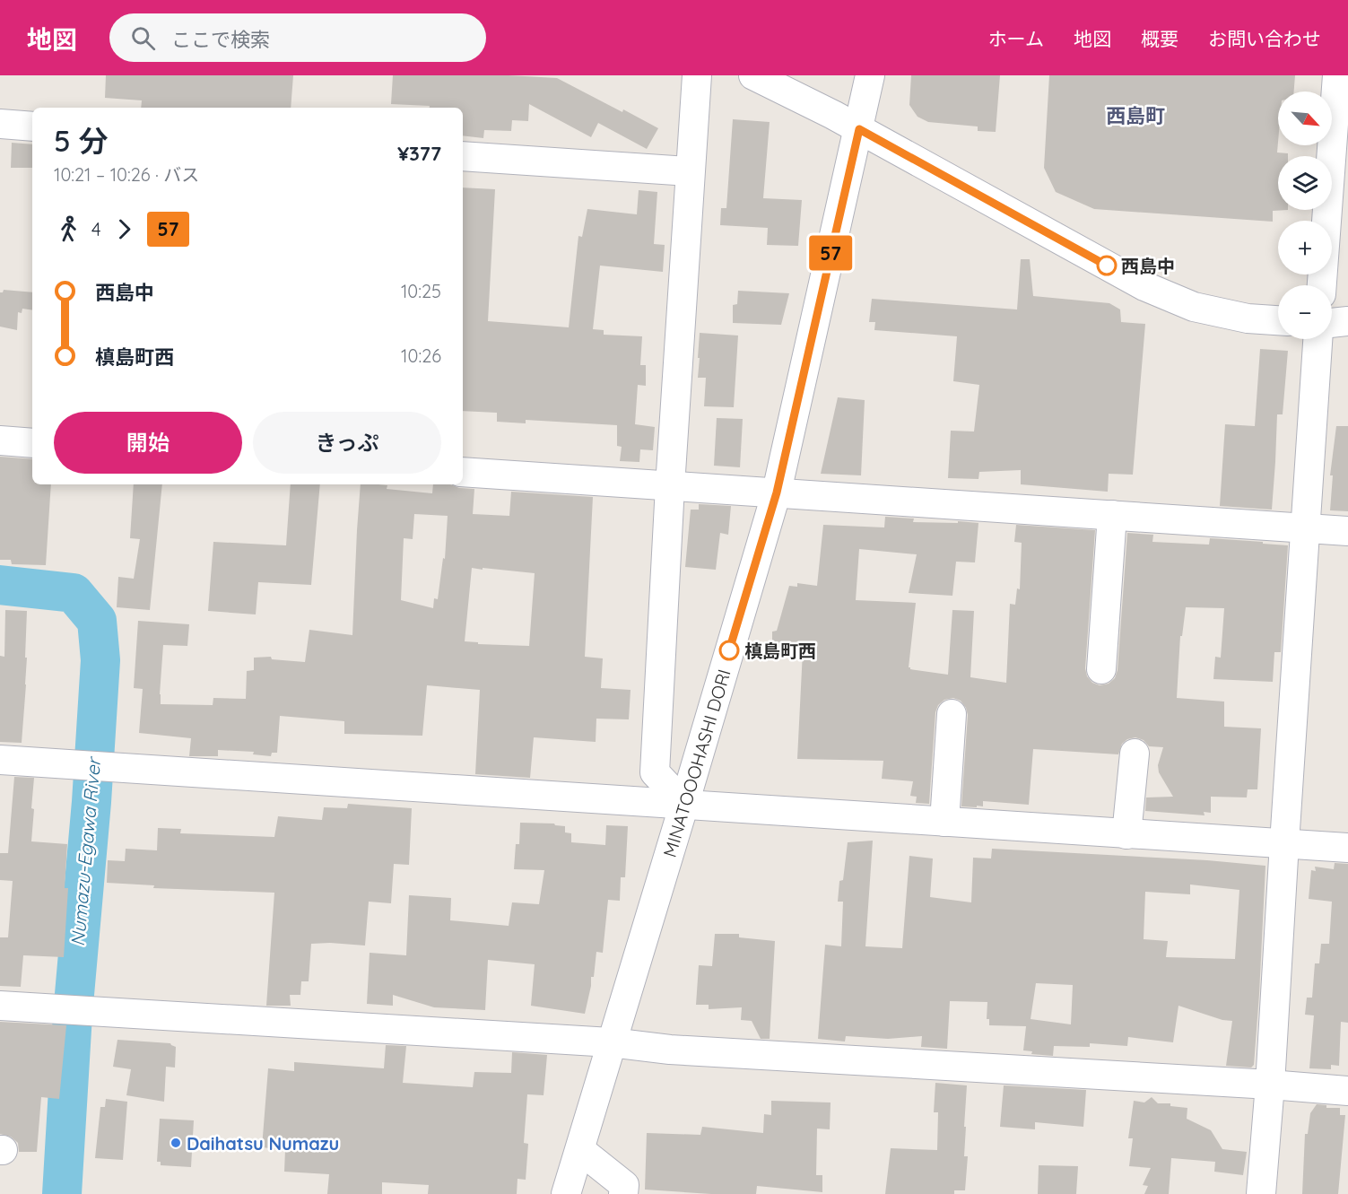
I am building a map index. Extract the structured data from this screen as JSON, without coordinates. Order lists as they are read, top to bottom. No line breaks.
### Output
{"streets":{"street":["MINATOOOHASHI DORI"]},"districts":["西島町"],"water":["Numazu-Egawa River"],"places":["西島中","槙島町西","Daihatsu Numazu"],"lines":["bus line 57"],"north":"bottom right","page":{"header":"地図","search":"ここで検索","nav":["ホーム","地図","概要","お問い合わせ"],"on_map":"57","map_buttons":["+","−"],"heading":["5 分","10:21 – 10:26 · バス","¥377"],"legs":["4","57"],"list":[{"name":"西島中","value":"10:25"},{"name":"槙島町西","value":"10:26"}],"buttons":["開始","きっぷ"]}}
